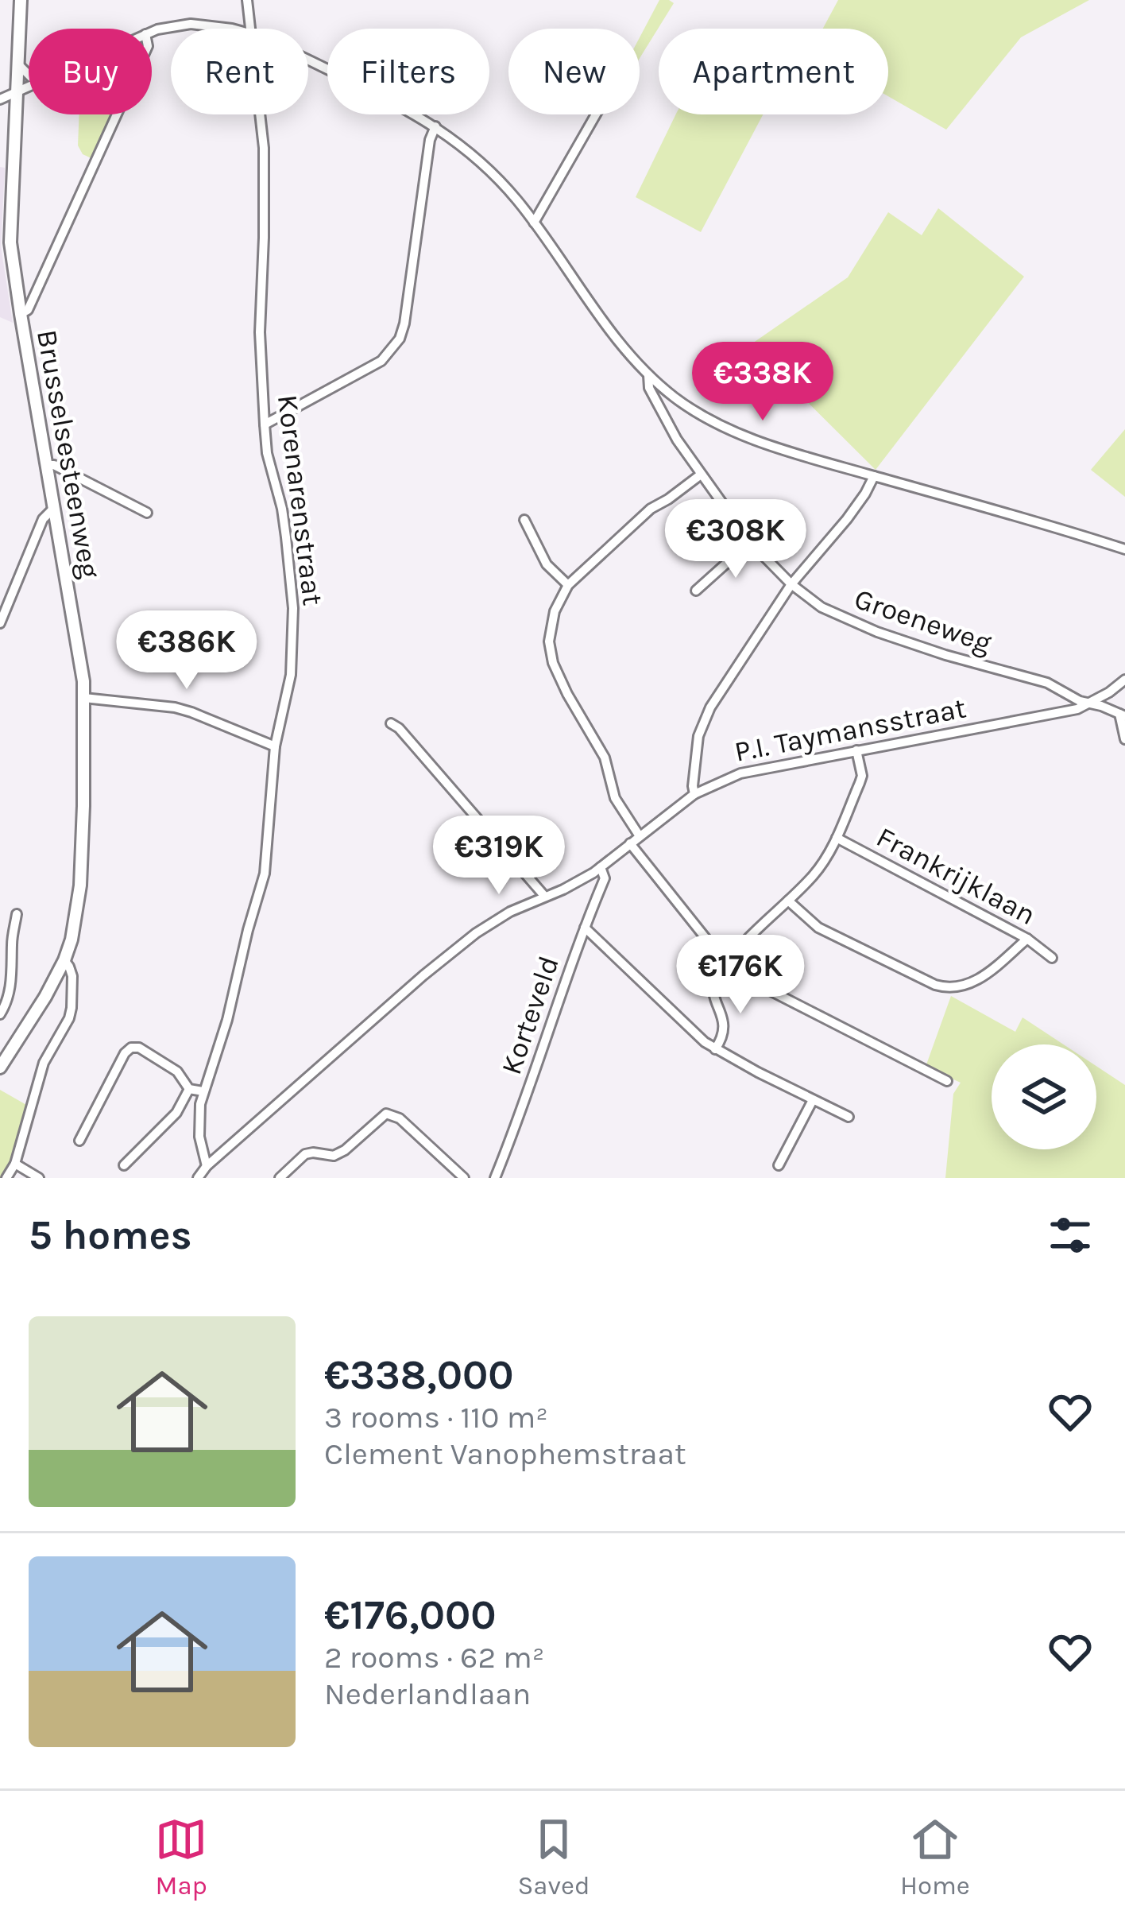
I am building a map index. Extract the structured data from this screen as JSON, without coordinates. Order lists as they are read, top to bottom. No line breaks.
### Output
{"streets":{"main road":["Brusselsesteenweg"],"street":["Korenarenstraat","Groeneweg","P.I. Taymansstraat","Frankrijklaan","Korteveld"]},"crossings":[["Korenarenstraat","P.I. Taymansstraat"],["Groeneweg","P.I. Taymansstraat"],["P.I. Taymansstraat","Korteveld"]],"page":{"chip":["Buy","Rent","Filters","New","Apartment"],"price":["€338K","€308K","€386K","€319K","€176K"],"heading":"5 homes","list":[{"name":"€338,000","note":"3 rooms · 110 m² · Clement Vanophemstraat"},{"name":"€176,000","note":"2 rooms · 62 m² · Nederlandlaan"}],"tabs":["Map","Saved","Home"]}}
